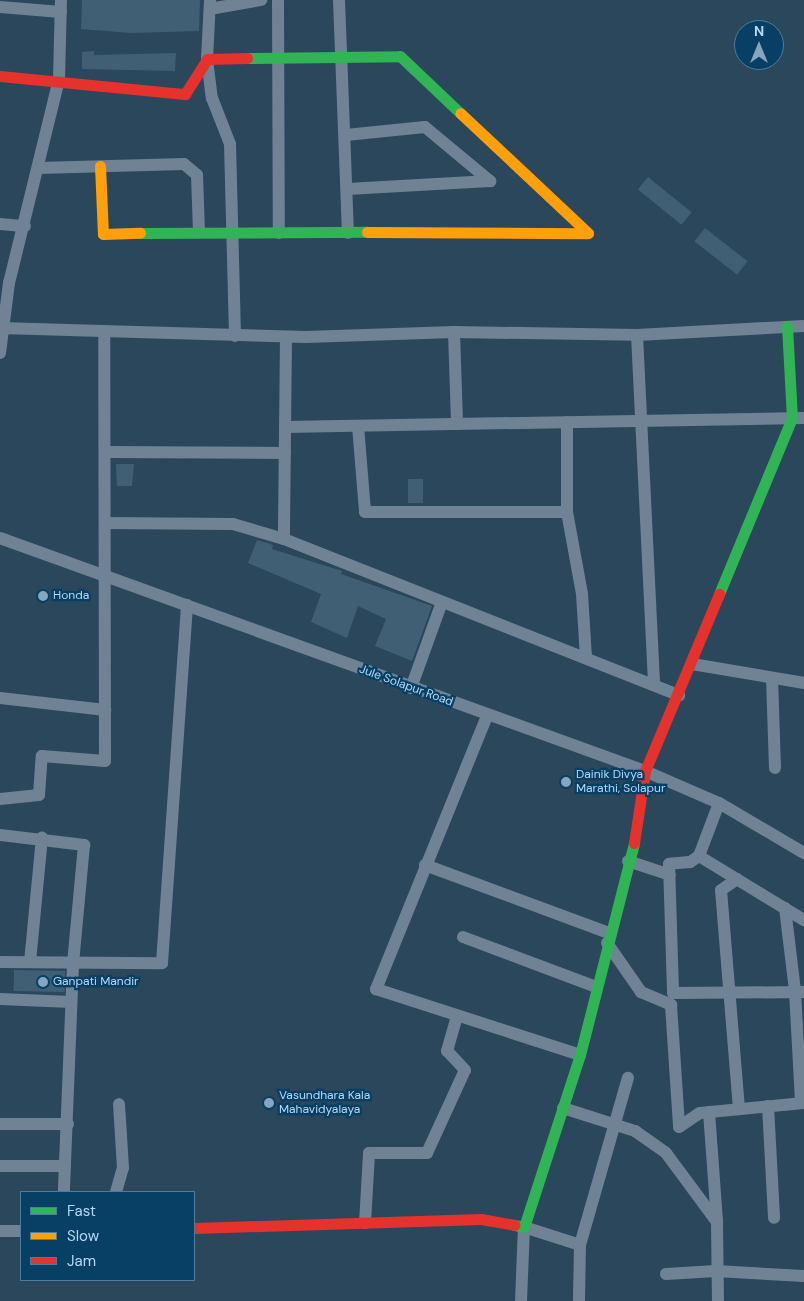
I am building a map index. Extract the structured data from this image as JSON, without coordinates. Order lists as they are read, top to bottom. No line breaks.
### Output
{"streets":{"street":["Jule Solapur Road"]},"places":["Honda","Dainik Divya Marathi, Solapur","Ganpati Mandir","Vasundhara Kala Mahavidyalaya"],"legend":["Fast","Slow","Jam"],"north":"top"}
